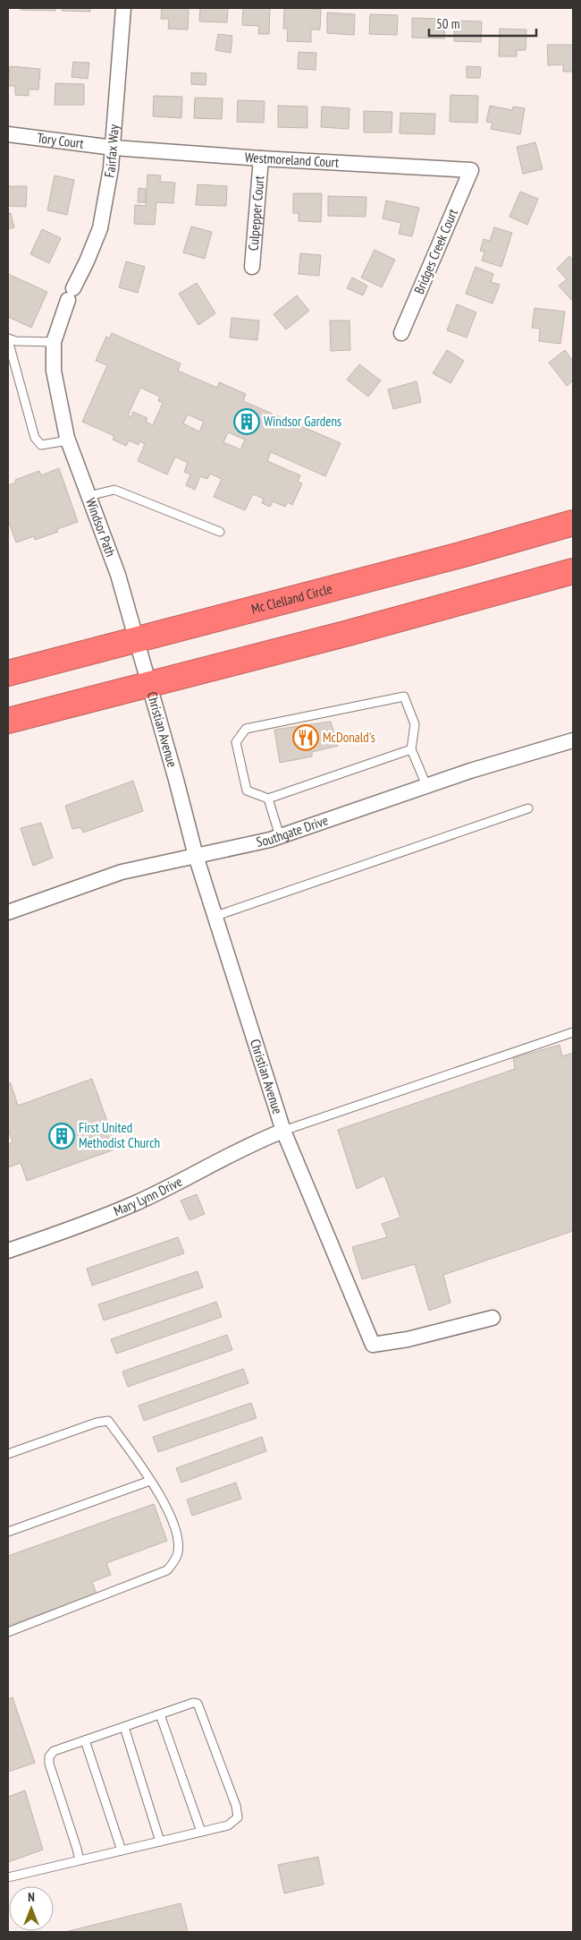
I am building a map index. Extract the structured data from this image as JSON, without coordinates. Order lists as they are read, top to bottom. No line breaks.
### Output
{"streets":{"highway":["Mc Clelland Circle"],"street":["Tory Court","Fairfax Way","Westmoreland Court","Culpepper Court","Bridges Creek Court","Windsor Path","Christian Avenue","Southgate Drive","Mary Lynn Drive"]},"crossings":[["Tory Court","Fairfax Way"],["Tory Court","Westmoreland Court"],["Fairfax Way","Westmoreland Court"],["Fairfax Way","Windsor Path"],["Westmoreland Court","Culpepper Court"],["Westmoreland Court","Bridges Creek Court"],["Windsor Path","Mc Clelland Circle"],["Windsor Path","Christian Avenue"],["Christian Avenue","Southgate Drive"],["Christian Avenue","Mary Lynn Drive"]],"places":{"building":["Windsor Gardens","First United Methodist Church"],"restaurant":["McDonald's"]},"scale_bar":"50 m","north":"top"}
